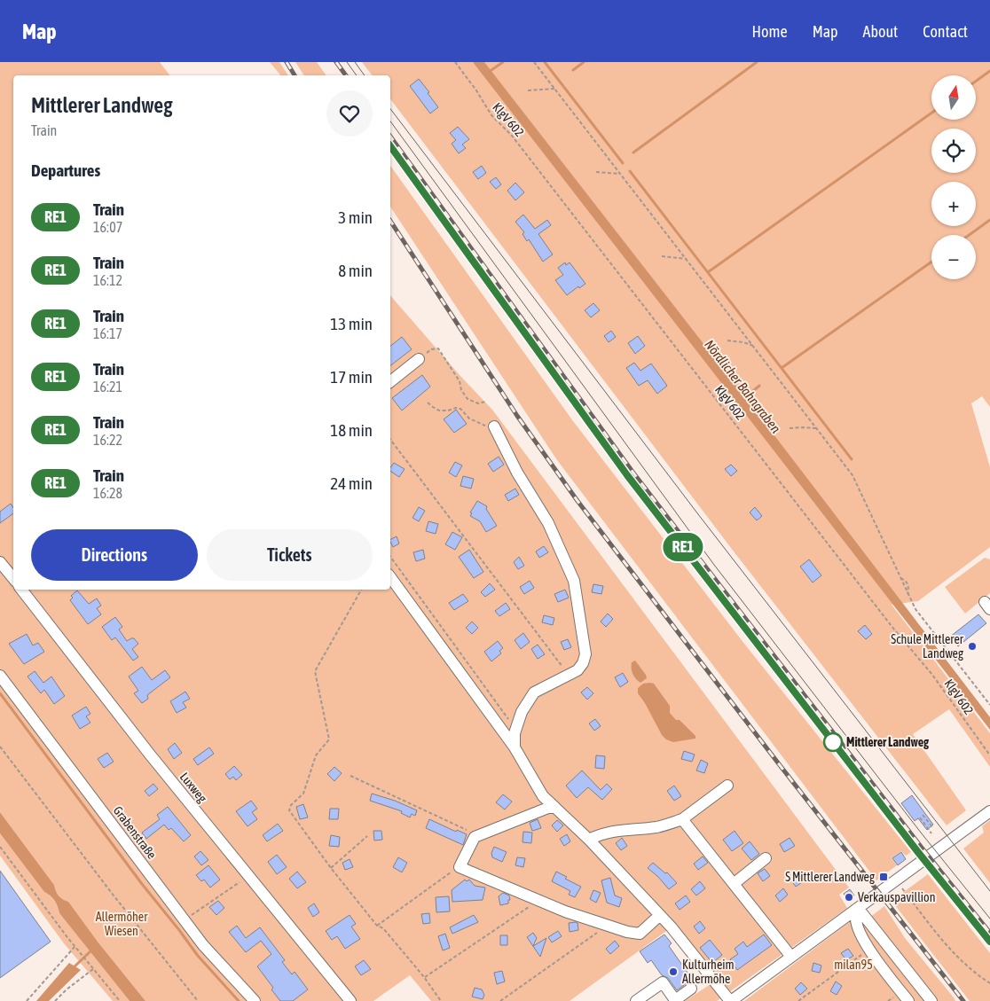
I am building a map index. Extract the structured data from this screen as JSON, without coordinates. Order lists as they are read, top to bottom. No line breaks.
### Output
{"streets":{"street":["Luxweg","Grabenstraße"],"path":["KlgV 602"]},"water":["Nördlicher Bahngraben"],"parks":["Allermöher Wiesen","milan95"],"places":{"other":["Schule Mittlerer Landweg","Mittlerer Landweg","Verkauspavillion","Kulturheim Allermöhe"],"transit":["S Mittlerer Landweg"]},"north":"top","page":{"header":"Map","nav":["Home","Map","About","Contact"],"on_map":"RE1","map_buttons":["+","−"],"heading":[["Mittlerer Landweg","Train"],"Departures"],"list":[{"mark":"RE1","name":"Train","note":"16:07","value":"3 min"},{"mark":"RE1","name":"Train","note":"16:12","value":"8 min"},{"mark":"RE1","name":"Train","note":"16:17","value":"13 min"},{"mark":"RE1","name":"Train","note":"16:21","value":"17 min"},{"mark":"RE1","name":"Train","note":"16:22","value":"18 min"},{"mark":"RE1","name":"Train","note":"16:28","value":"24 min"}],"buttons":["Directions","Tickets"]}}
